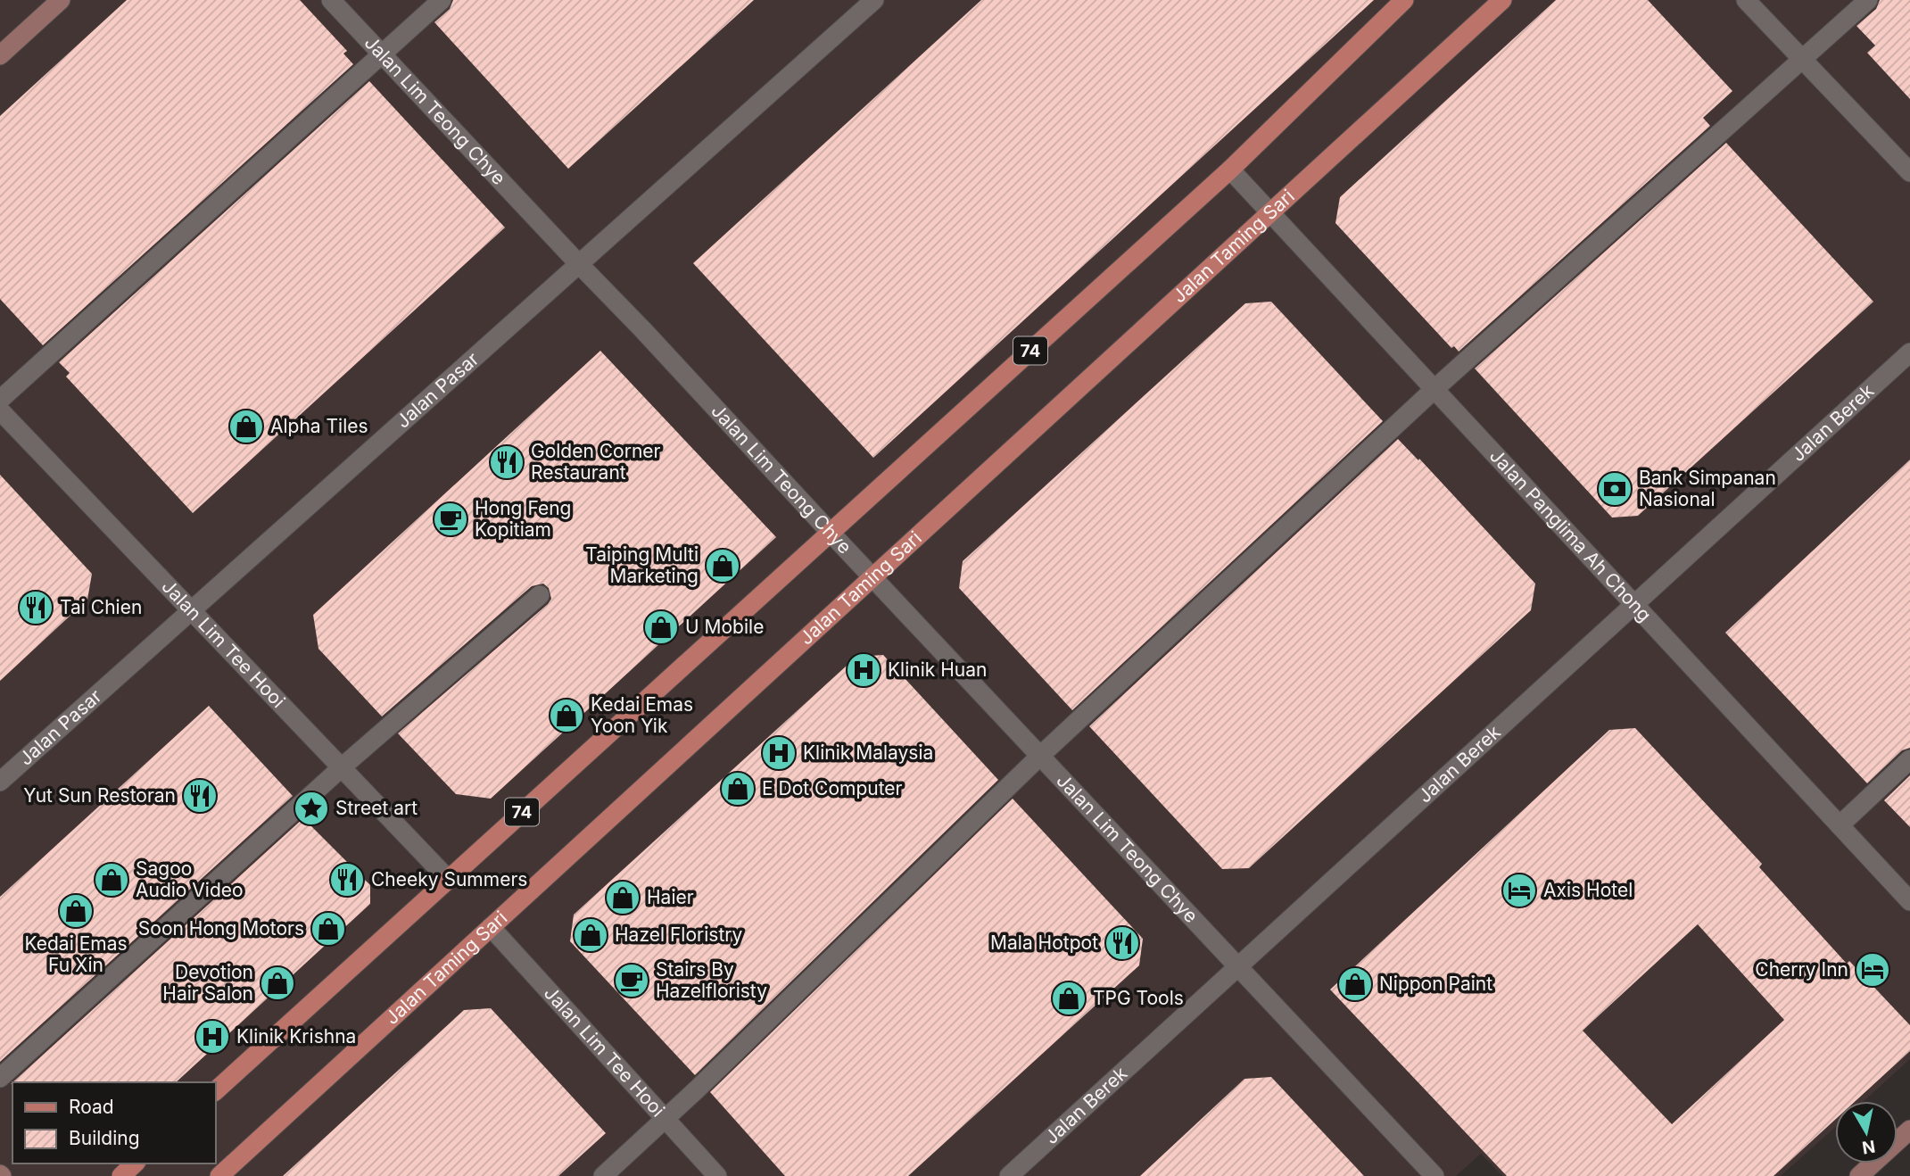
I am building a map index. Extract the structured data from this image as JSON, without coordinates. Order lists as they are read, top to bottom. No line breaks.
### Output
{"streets":{"main road":["Jalan Taming Sari","74"],"street":["Jalan Lim Teong Chye","Jalan Pasar","Jalan Berek","Jalan Panglima Ah Chong","Jalan Lim Tee Hooi"]},"crossings":[["Jalan Lim Teong Chye","Jalan Taming Sari"],["Jalan Lim Teong Chye","74"],["Jalan Lim Teong Chye","Jalan Pasar"],["Jalan Lim Teong Chye","Jalan Berek"],["Jalan Taming Sari","Jalan Panglima Ah Chong"],["Jalan Taming Sari","Jalan Lim Tee Hooi"],["74","Jalan Panglima Ah Chong"],["74","Jalan Lim Tee Hooi"],["Jalan Pasar","Jalan Lim Tee Hooi"],["Jalan Berek","Jalan Panglima Ah Chong"]],"places":{"shop":["Alpha Tiles","Taiping Multi Marketing","U Mobile","Kedai Emas Yoon Yik","E Dot Computer","Sagoo Audio Video","Haier","Kedai Emas Fu Xin","Soon Hong Motors","Hazel Floristry","Devotion Hair Salon","Nippon Paint","TPG Tools"],"restaurant":["Golden Corner Restaurant","Tai Chien","Yut Sun Restoran","Cheeky Summers","Mala Hotpot"],"bank":["Bank Simpanan Nasional"],"cafe":["Hong Feng Kopitiam","Stairs By Hazelfloristy"],"hospital":["Klinik Huan","Klinik Malaysia","Klinik Krishna"],"place":["Street art"],"hotel":["Axis Hotel","Cherry Inn"]},"legend":["Road","Building"],"north":"bottom"}
